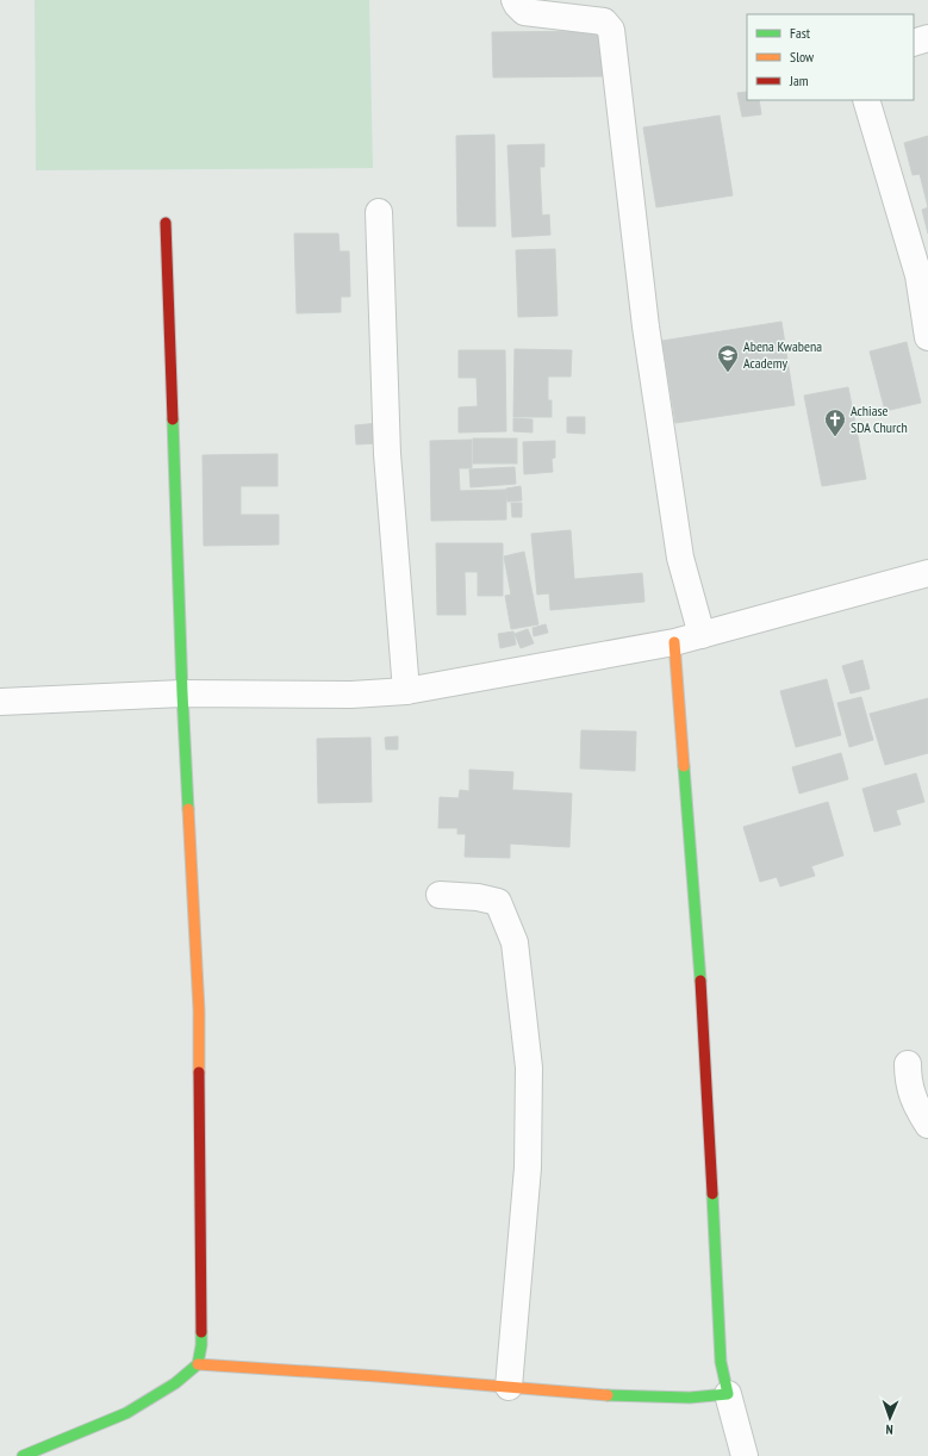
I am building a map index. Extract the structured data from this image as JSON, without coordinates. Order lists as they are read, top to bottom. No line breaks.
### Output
{"places":{"school or university":["Abena Kwabena Academy"],"church":["Achiase SDA Church"]},"legend":["Fast","Slow","Jam"],"north":"bottom"}
